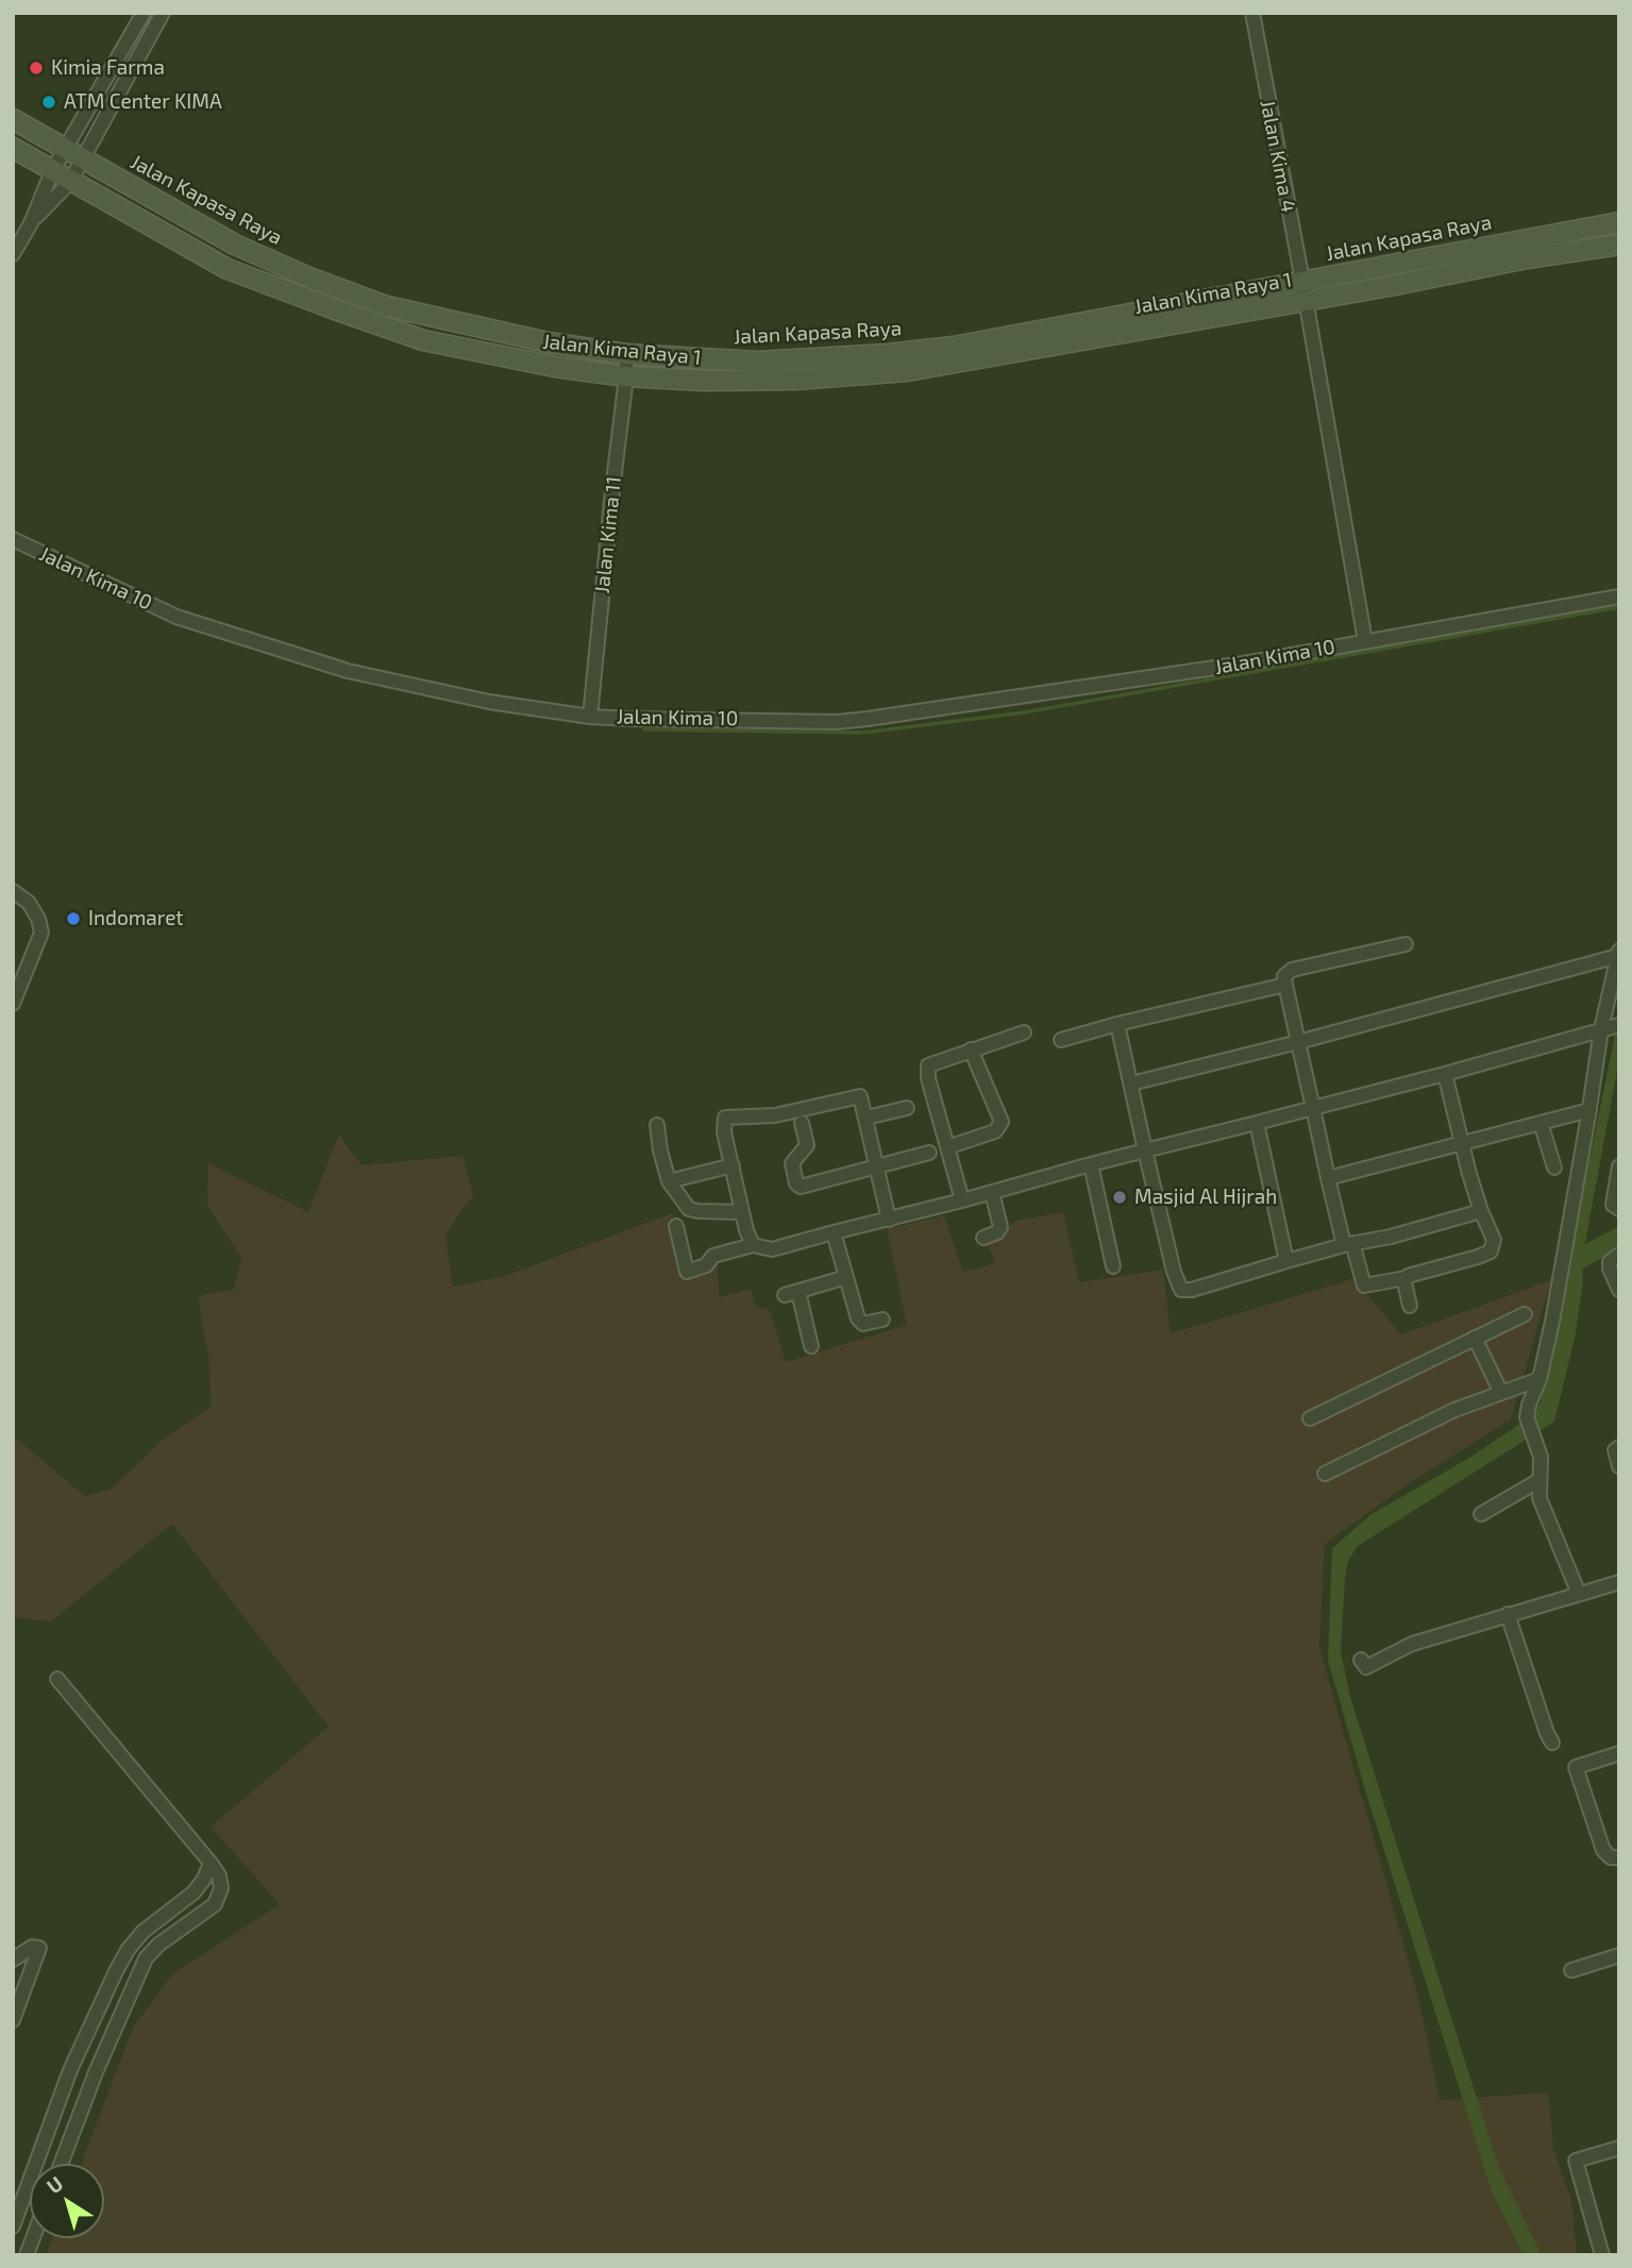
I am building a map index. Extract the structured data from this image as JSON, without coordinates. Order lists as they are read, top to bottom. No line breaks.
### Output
{"streets":{"main road":["Jalan Kapasa Raya","Jalan Kima Raya 1"],"street":["Jalan Kima 4","Jalan Kima 11","Jalan Kima 10"]},"crossings":[["Jalan Kima 4","Jalan Kapasa Raya"],["Jalan Kima 4","Jalan Kima Raya 1"],["Jalan Kapasa Raya","Jalan Kima Raya 1"],["Jalan Kapasa Raya","Jalan Kima 11"],["Jalan Kima Raya 1","Jalan Kima 11"],["Jalan Kima 11","Jalan Kima 10"]],"places":["Kimia Farma","ATM Center KIMA","Indomaret","Masjid Al Hijrah"],"north":"top left"}
